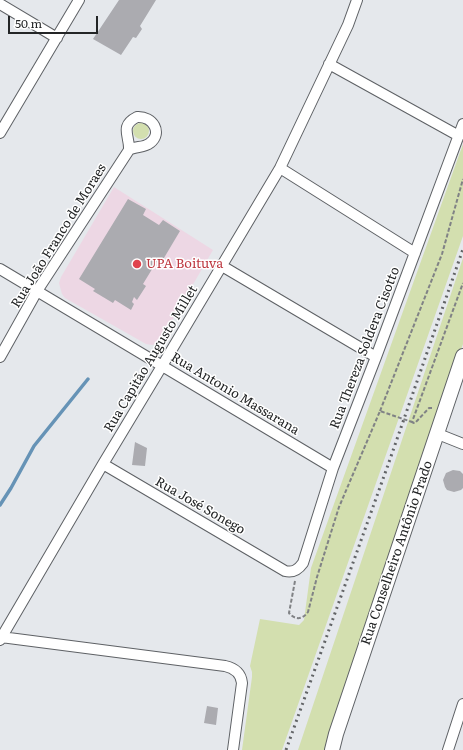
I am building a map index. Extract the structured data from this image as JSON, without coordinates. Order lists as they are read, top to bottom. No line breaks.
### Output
{"streets":{"main road":["Rua Conselheiro Antônio Prado"],"street":["Rua João Franco de Moraes","Rua Thereza Soldera Cisotto","Rua Capitão Augusto Millet","Rua Antonio Massarana","Rua José Sonego"]},"crossings":[["Rua João Franco de Moraes","Rua Antonio Massarana"],["Rua Thereza Soldera Cisotto","Rua Antonio Massarana"],["Rua Thereza Soldera Cisotto","Rua José Sonego"],["Rua Capitão Augusto Millet","Rua Antonio Massarana"],["Rua Capitão Augusto Millet","Rua José Sonego"]],"places":["UPA Boituva"],"scale_bar":"50 m"}
